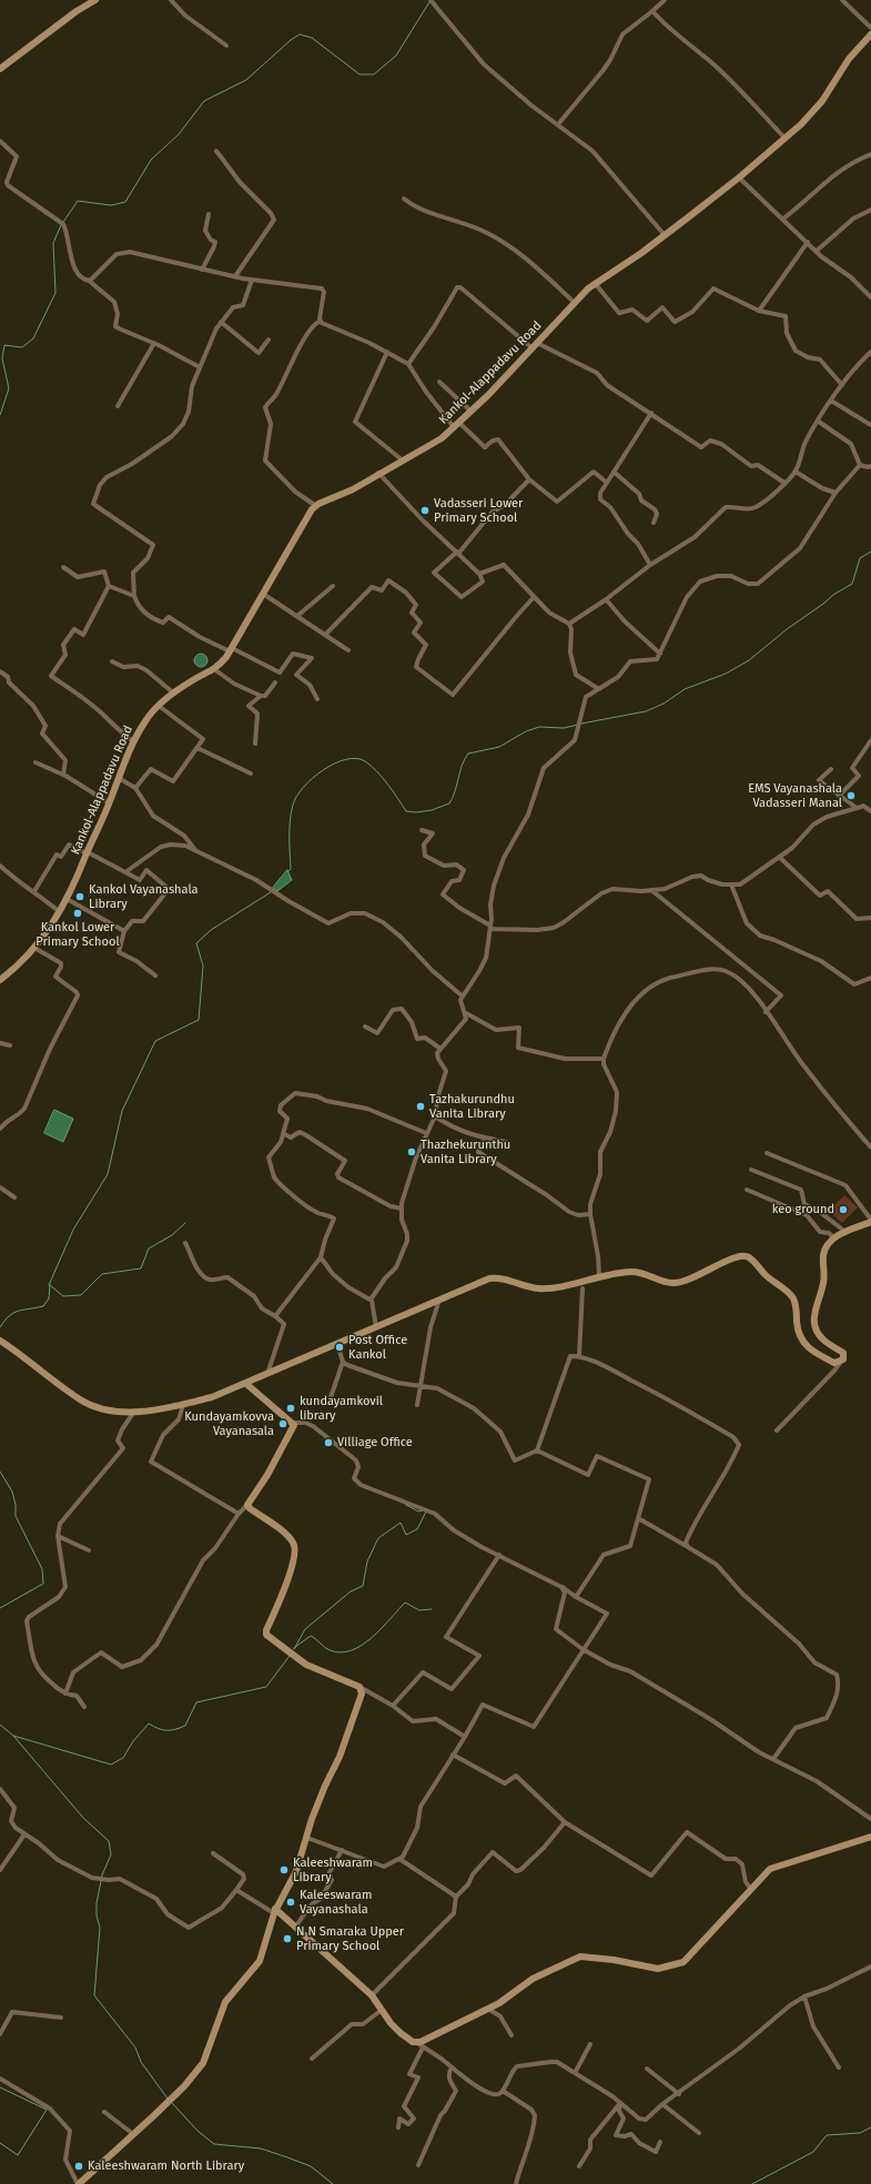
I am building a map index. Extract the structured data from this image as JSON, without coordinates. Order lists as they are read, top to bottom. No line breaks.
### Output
{"streets":{"main road":["Kankol-Alappadavu Road"]},"places":["Vadasseri Lower Primary School","EMS Vayanashala Vadasseri Manal","Kankol Vayanashala Library","Kankol Lower Primary School","Tazhakurundhu Vanita Library","Thazhekurunthu Vanita Library","keo ground","Post Office Kankol","kundayamkovil library","Kundayamkovva Vayanasala","Villiage Office","Kaleeshwaram Library","Kaleeswaram Vayanashala","N N Smaraka Upper Primary School","Kaleeshwaram North Library"]}
